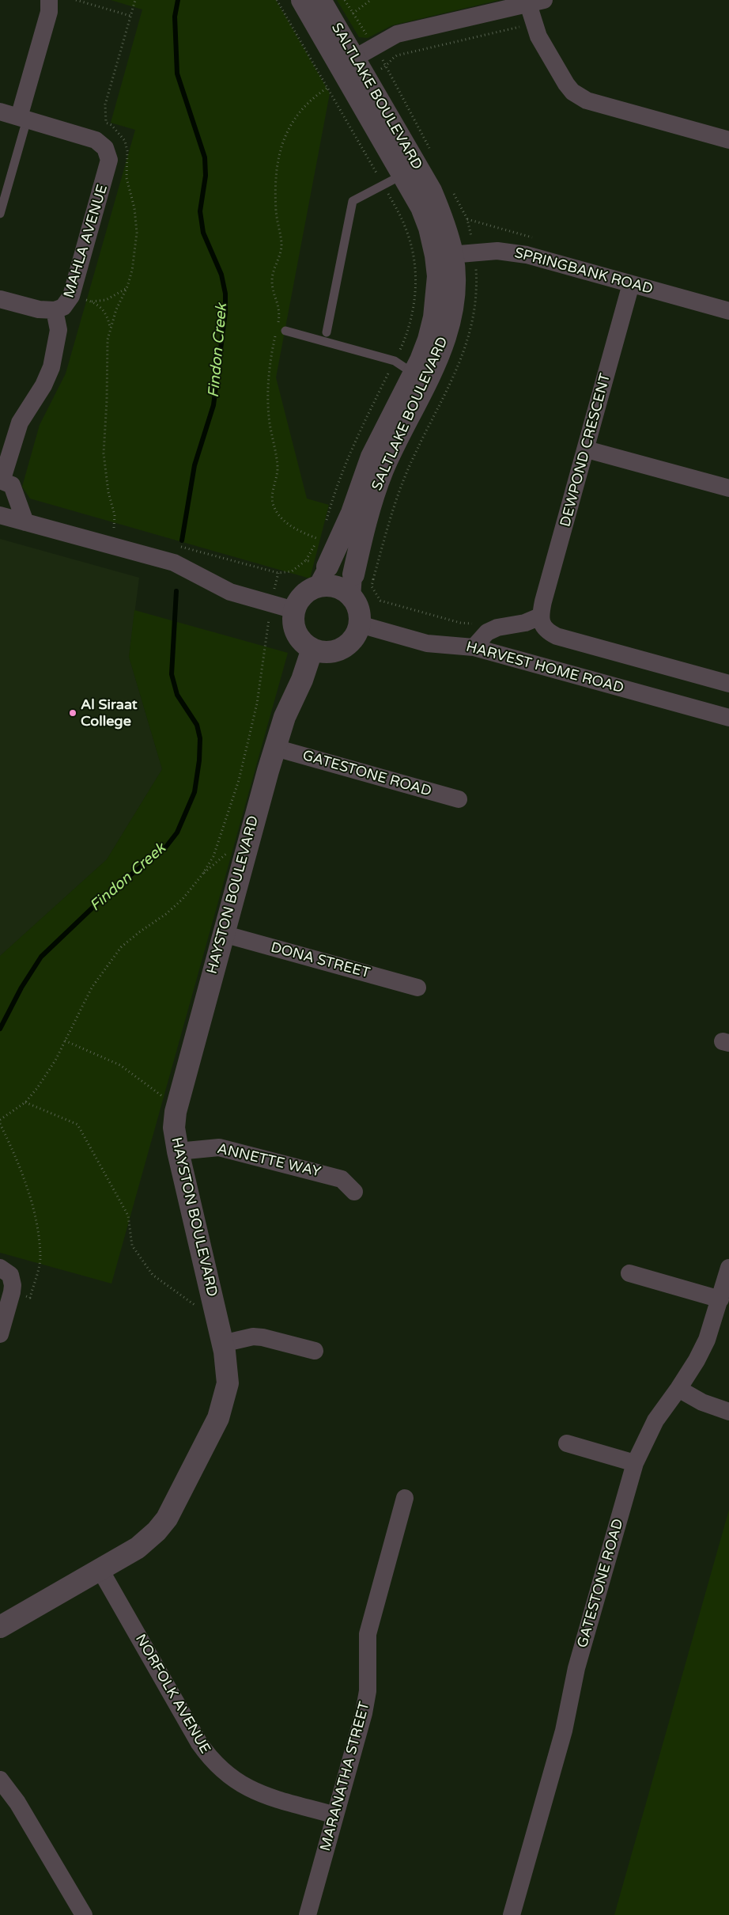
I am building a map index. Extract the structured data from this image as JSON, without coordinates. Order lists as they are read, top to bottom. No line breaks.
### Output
{"streets":{"street":["SALTLAKE BOULEVARD","MAHLA AVENUE","SPRINGBANK ROAD","DEWPOND CRESCENT","HARVEST HOME ROAD","GATESTONE ROAD","HAYSTON BOULEVARD","DONA STREET","ANNETTE WAY","NORFOLK AVENUE","MARANATHA STREET"]},"crossings":[["SALTLAKE BOULEVARD","SPRINGBANK ROAD"],["SALTLAKE BOULEVARD","HARVEST HOME ROAD"],["SALTLAKE BOULEVARD","HAYSTON BOULEVARD"],["SPRINGBANK ROAD","DEWPOND CRESCENT"],["HARVEST HOME ROAD","HAYSTON BOULEVARD"],["GATESTONE ROAD","HAYSTON BOULEVARD"],["HAYSTON BOULEVARD","DONA STREET"],["HAYSTON BOULEVARD","ANNETTE WAY"],["HAYSTON BOULEVARD","NORFOLK AVENUE"],["NORFOLK AVENUE","MARANATHA STREET"]],"water":["Findon Creek"],"places":["Al Siraat College"]}
